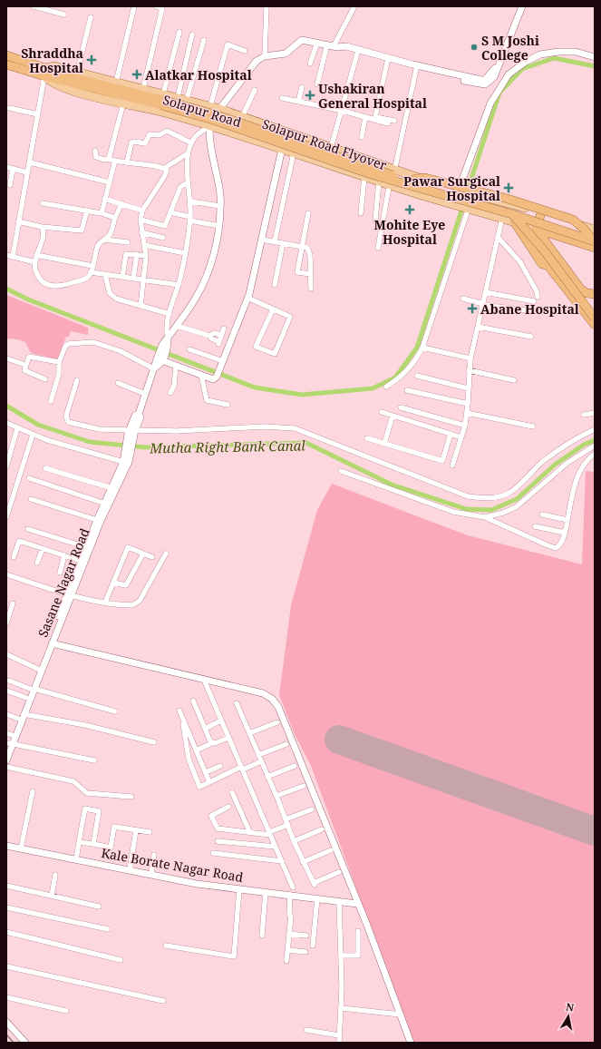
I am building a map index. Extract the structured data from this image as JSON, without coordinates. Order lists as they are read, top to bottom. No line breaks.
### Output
{"streets":{"highway":["Solapur Road","Solapur Road Flyover"],"street":["Sasane Nagar Road","Kale Borate Nagar Road"]},"crossings":[["Solapur Road","Solapur Road Flyover"],["Solapur Road","Sasane Nagar Road"]],"water":["Mutha Right Bank Canal"],"places":{"other":["S M Joshi College"],"health":["Shraddha Hospital","Alatkar Hospital","Ushakiran General Hospital","Pawar Surgical Hospital","Mohite Eye Hospital","Abane Hospital"]},"north":"top"}
